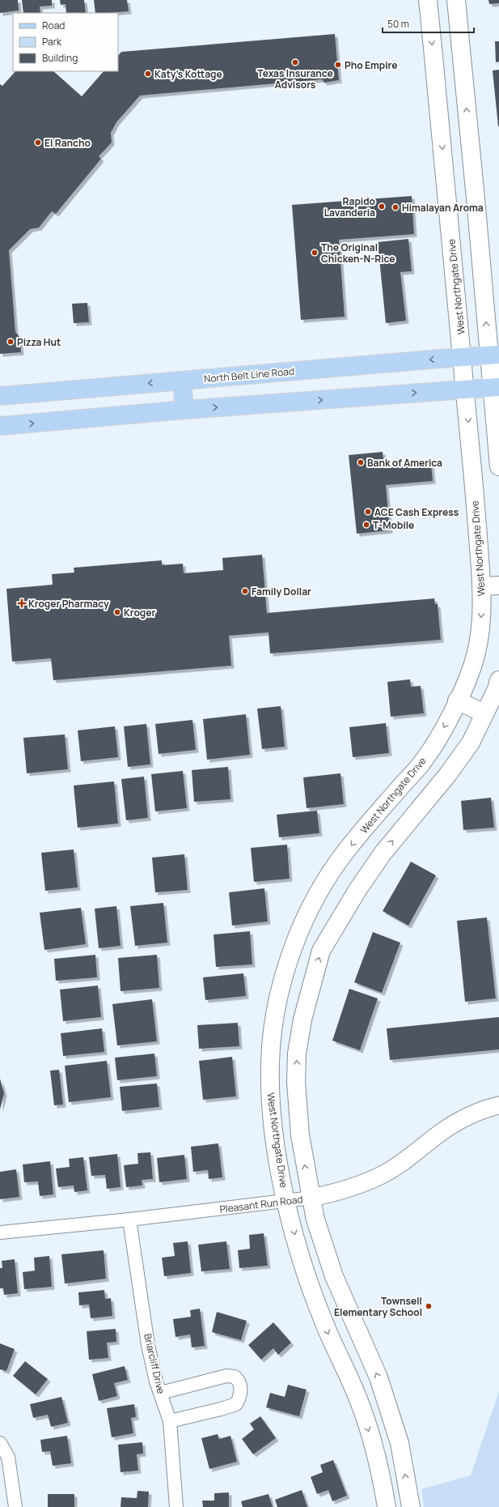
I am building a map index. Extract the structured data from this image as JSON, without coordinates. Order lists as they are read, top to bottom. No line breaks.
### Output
{"streets":{"main road":["West Northgate Drive","North Belt Line Road"],"street":["Pleasant Run Road","Briarcliff Drive"]},"crossings":[["West Northgate Drive","North Belt Line Road"],["West Northgate Drive","Pleasant Run Road"],["Pleasant Run Road","Briarcliff Drive"]],"places":{"other":["Texas Insurance Advisors","Pho Empire","Katy's Kottage","El Rancho","Rapido Lavanderia","Himalayan Aroma","The Original Chicken-N-Rice","Pizza Hut","Bank of America","ACE Cash Express","T-Mobile","Family Dollar","Kroger","Townsell Elementary School"],"health":["Kroger Pharmacy"]},"legend":["Road","Park","Building"],"scale_bar":"50 m"}
